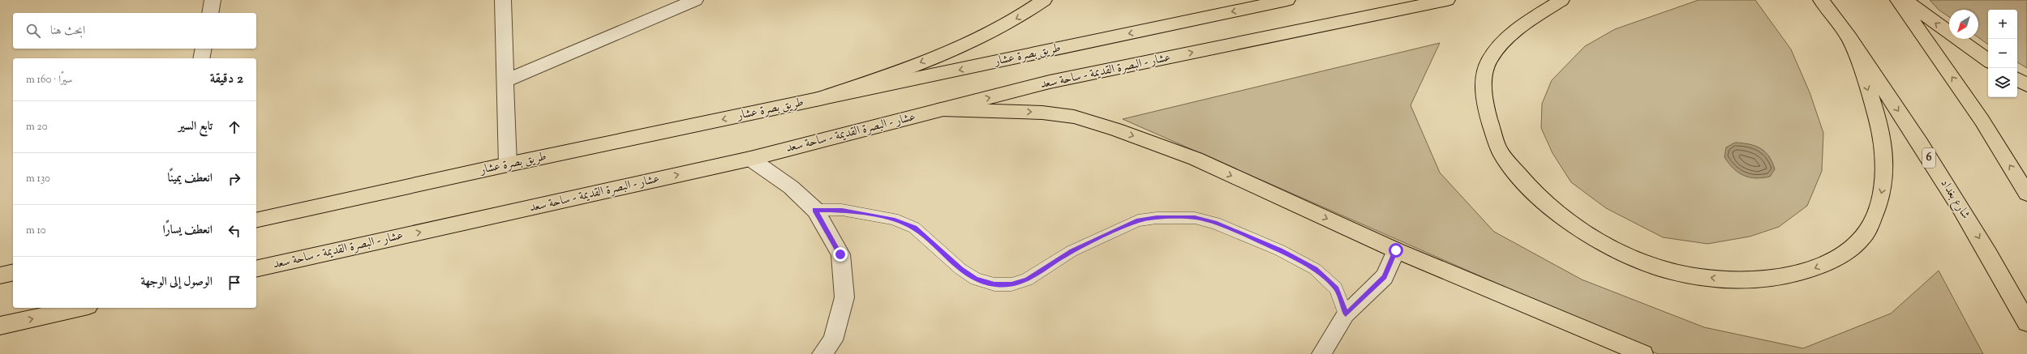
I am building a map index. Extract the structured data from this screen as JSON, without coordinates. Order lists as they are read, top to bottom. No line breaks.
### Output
{"streets":{"main road":["طريق بصرة عشار","عشار - البصرة القديمة - ساحة سعد","6","شارع بغداد"]},"one_way":["عشار - البصرة القديمة - ساحة سعد"],"north":"bottom left","page":{"map_buttons":["+","−"],"search":"ابحث هنا","heading":["2 دقيقة","سيرًا · 160 m"],"list":[["تابع السير","20 m"],["انعطف يمينًا","130 m"],["انعطف يسارًا","10 m"],"الوصول إلى الوجهة"]}}
